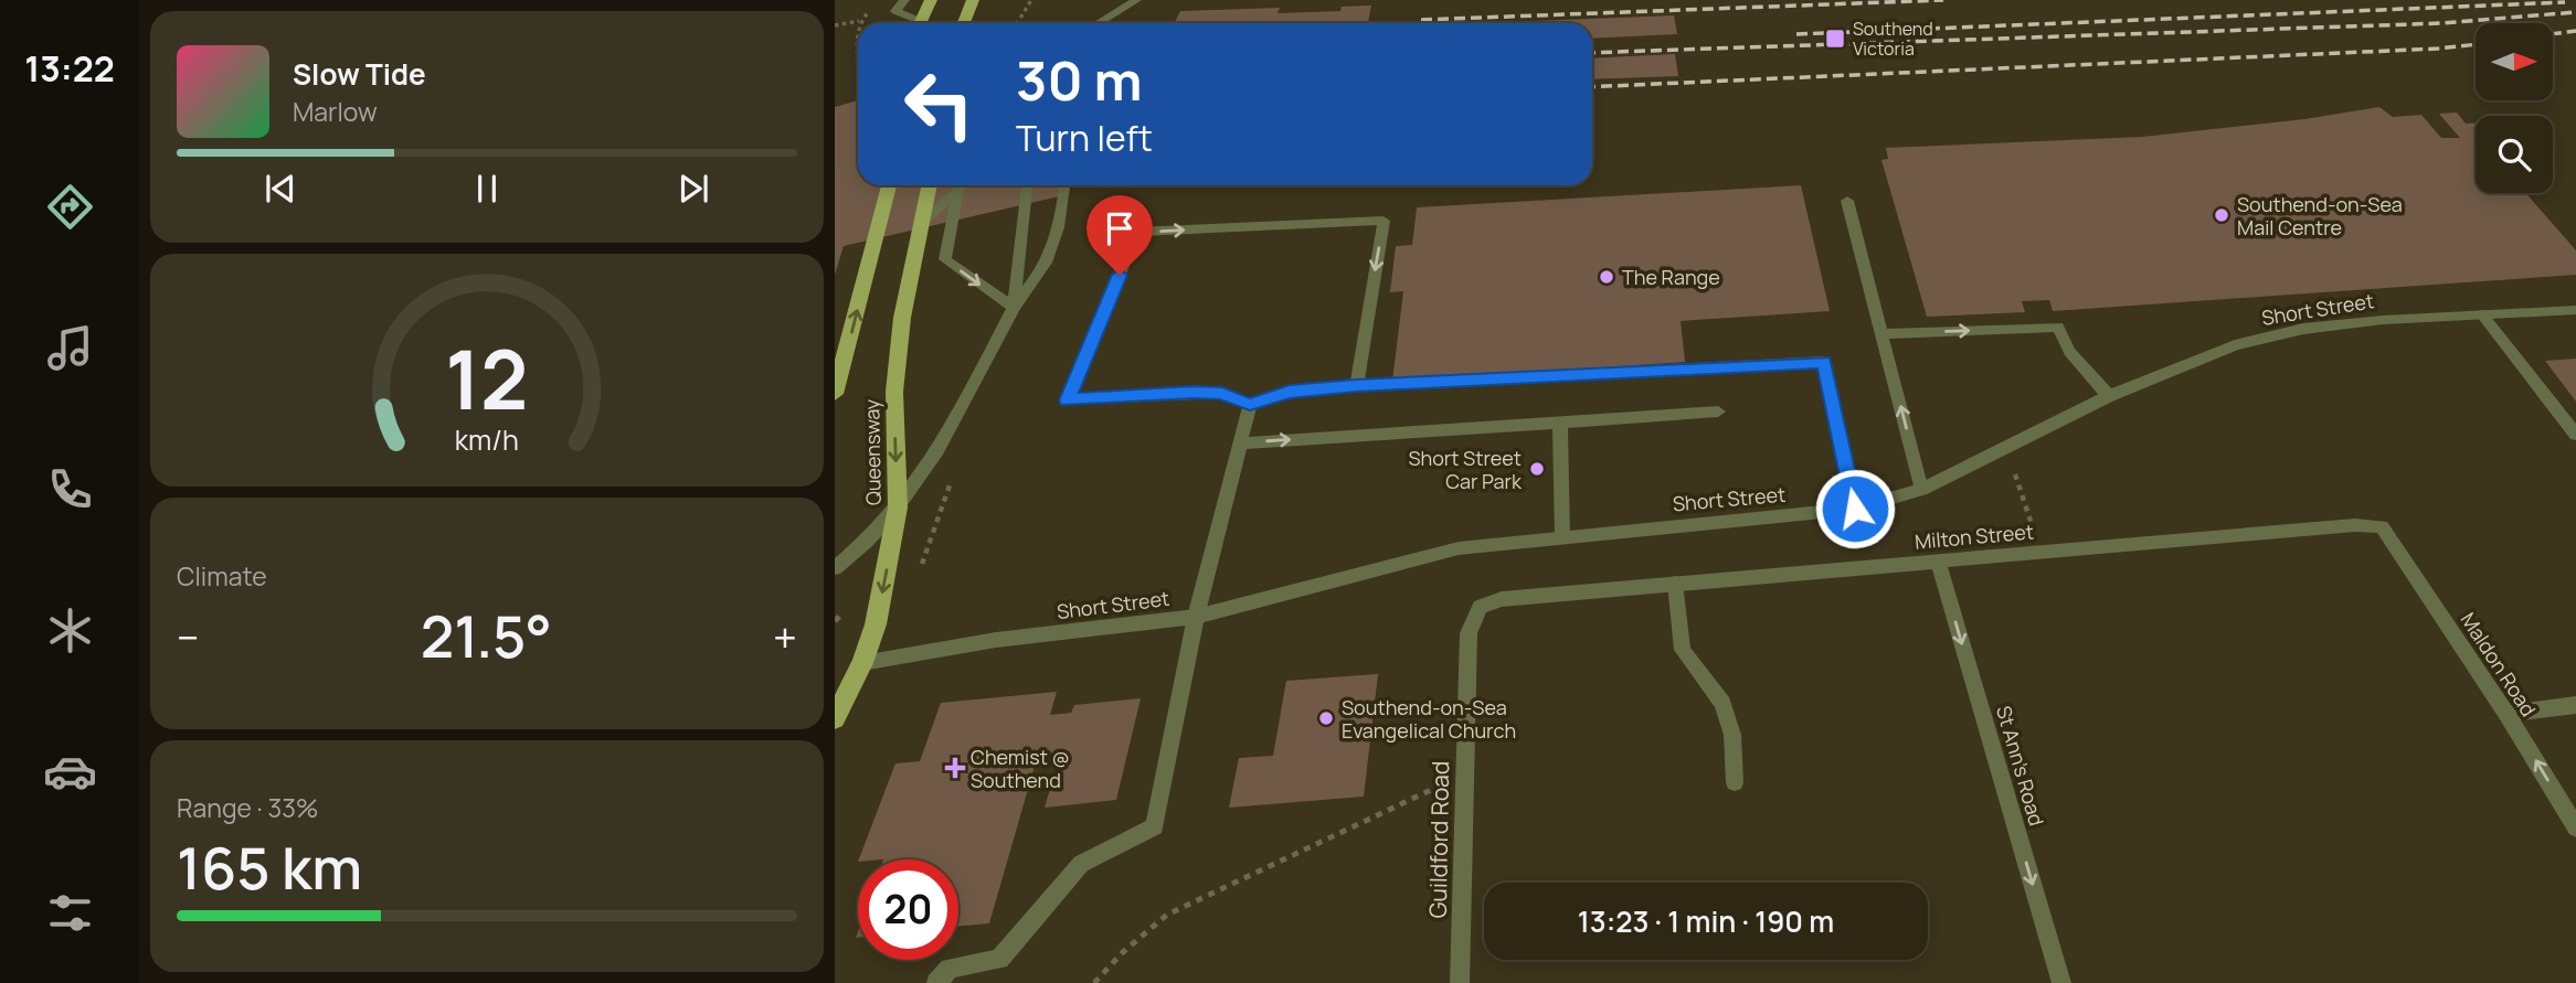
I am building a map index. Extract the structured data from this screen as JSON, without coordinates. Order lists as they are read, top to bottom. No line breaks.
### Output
{"streets":{"main road":["Queensway"],"street":["Short Street","Milton Street","Maldon Road","St Ann's Road","Guildford Road"]},"crossings":[["Short Street","Queensway"],["Milton Street","Maldon Road"],["Milton Street","St Ann's Road"],["Milton Street","Guildford Road"]],"one_way":["Maldon Road","St Ann's Road"],"places":{"transit":["Southend Victoria"],"other":["Southend-on-Sea Mail Centre","The Range","Short Street Car Park","Southend-on-Sea Evangelical Church"],"health":["Chemist @ Southend"]},"north":"right","page":{"tabs":"13:22","turn":["30 m","Turn left"],"song":["Slow Tide","Marlow"],"tile":["Climate",["Range · 33%","165 km"]],"heat":["−","21.5°","+"],"limit":"20","trip":"13:23 · 1 min · 190 m","gauge":["12","km/h"]}}
